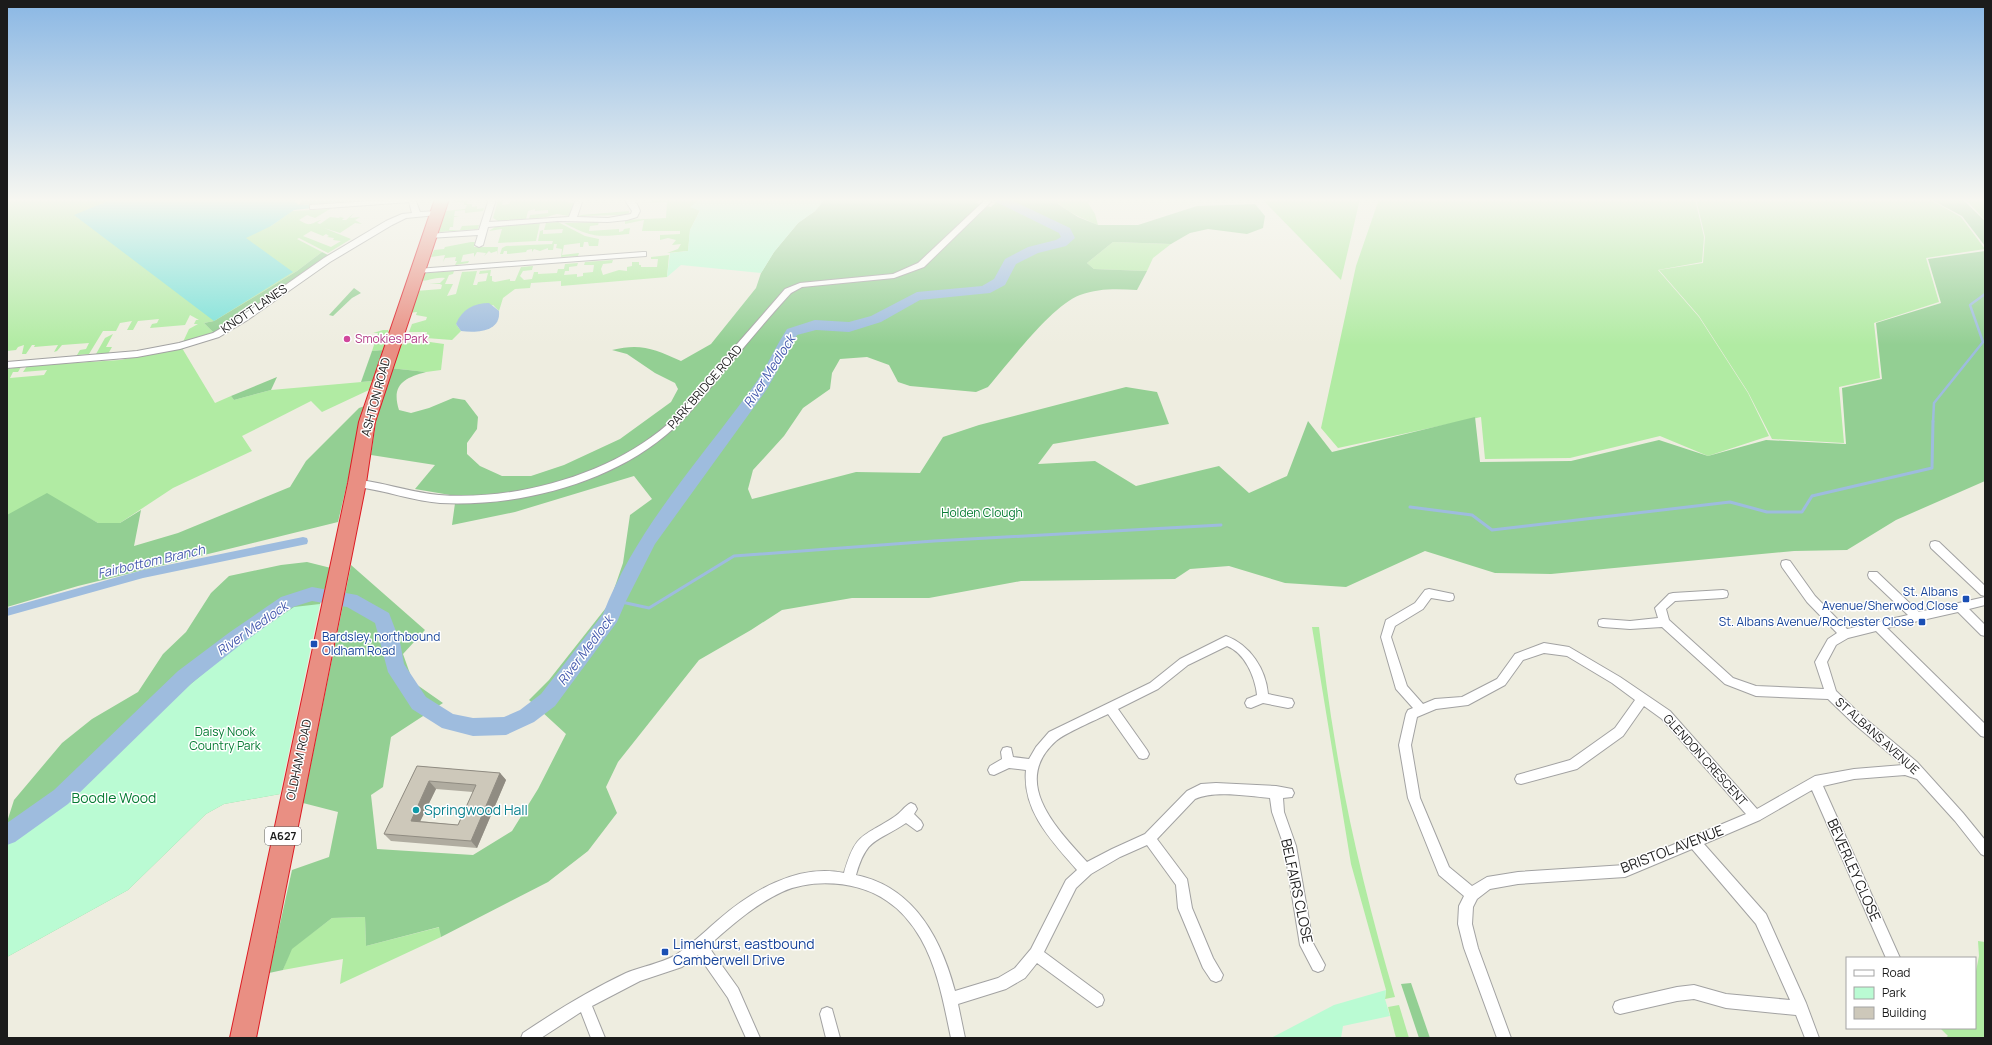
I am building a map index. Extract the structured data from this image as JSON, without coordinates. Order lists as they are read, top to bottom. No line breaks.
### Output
{"streets":{"highway":["ASHTON ROAD","OLDHAM ROAD","A627"],"street":["KNOTT LANES","PARK BRIDGE ROAD","ST ALBANS AVENUE","GLENDON CRESCENT","BRISTOL AVENUE","BEVERLEY CLOSE","BELFAIRS CLOSE"]},"crossings":[["PARK BRIDGE ROAD","ASHTON ROAD"],["PARK BRIDGE ROAD","OLDHAM ROAD"],["ASHTON ROAD","OLDHAM ROAD"],["ST ALBANS AVENUE","BRISTOL AVENUE"],["GLENDON CRESCENT","BRISTOL AVENUE"],["BRISTOL AVENUE","BEVERLEY CLOSE"]],"water":["River Medlock","Fairbottom Branch"],"parks":["Holden Clough","Daisy Nook Country Park","Boodle Wood"],"places":{"other":["Smokies Park","Springwood Hall"],"transit":["St. Albans Avenue/Sherwood Close","St. Albans Avenue/Rochester Close","Bardsley, northbound Oldham Road","Limehurst, eastbound Camberwell Drive"]},"legend":["Road","Park","Building"]}
